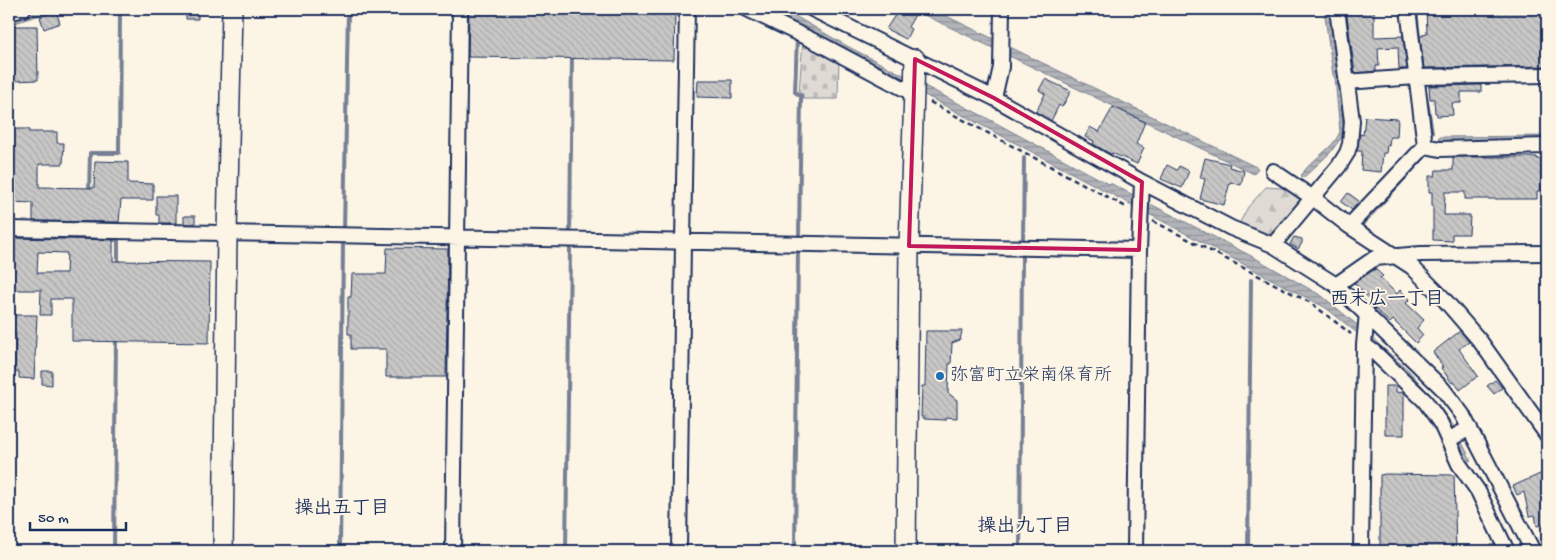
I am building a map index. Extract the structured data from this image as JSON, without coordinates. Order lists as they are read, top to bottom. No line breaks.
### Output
{"districts":["西末広一丁目","操出五丁目","操出九丁目"],"places":["弥富町立栄南保育所"],"scale_bar":"50 m"}
